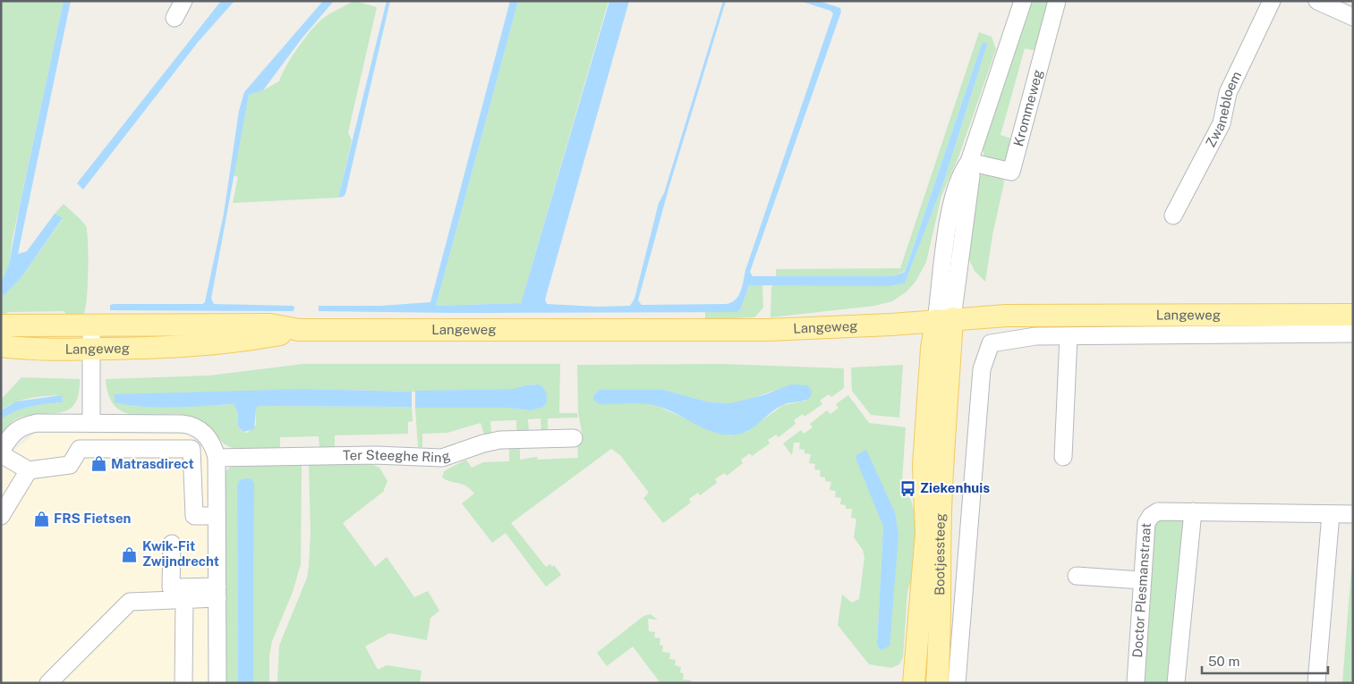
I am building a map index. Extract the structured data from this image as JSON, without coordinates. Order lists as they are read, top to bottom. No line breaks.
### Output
{"streets":{"main road":["Langeweg","Bootjessteeg"],"street":["Krommeweg","Zwanebloem","Ter Steeghe Ring","Doctor Plesmanstraat"]},"crossings":[["Langeweg","Bootjessteeg"]],"places":{"shop":["Matrasdirect","FRS Fietsen","Kwik-Fit Zwijndrecht"],"bus stop":["Ziekenhuis"]},"scale_bar":"50 m"}
